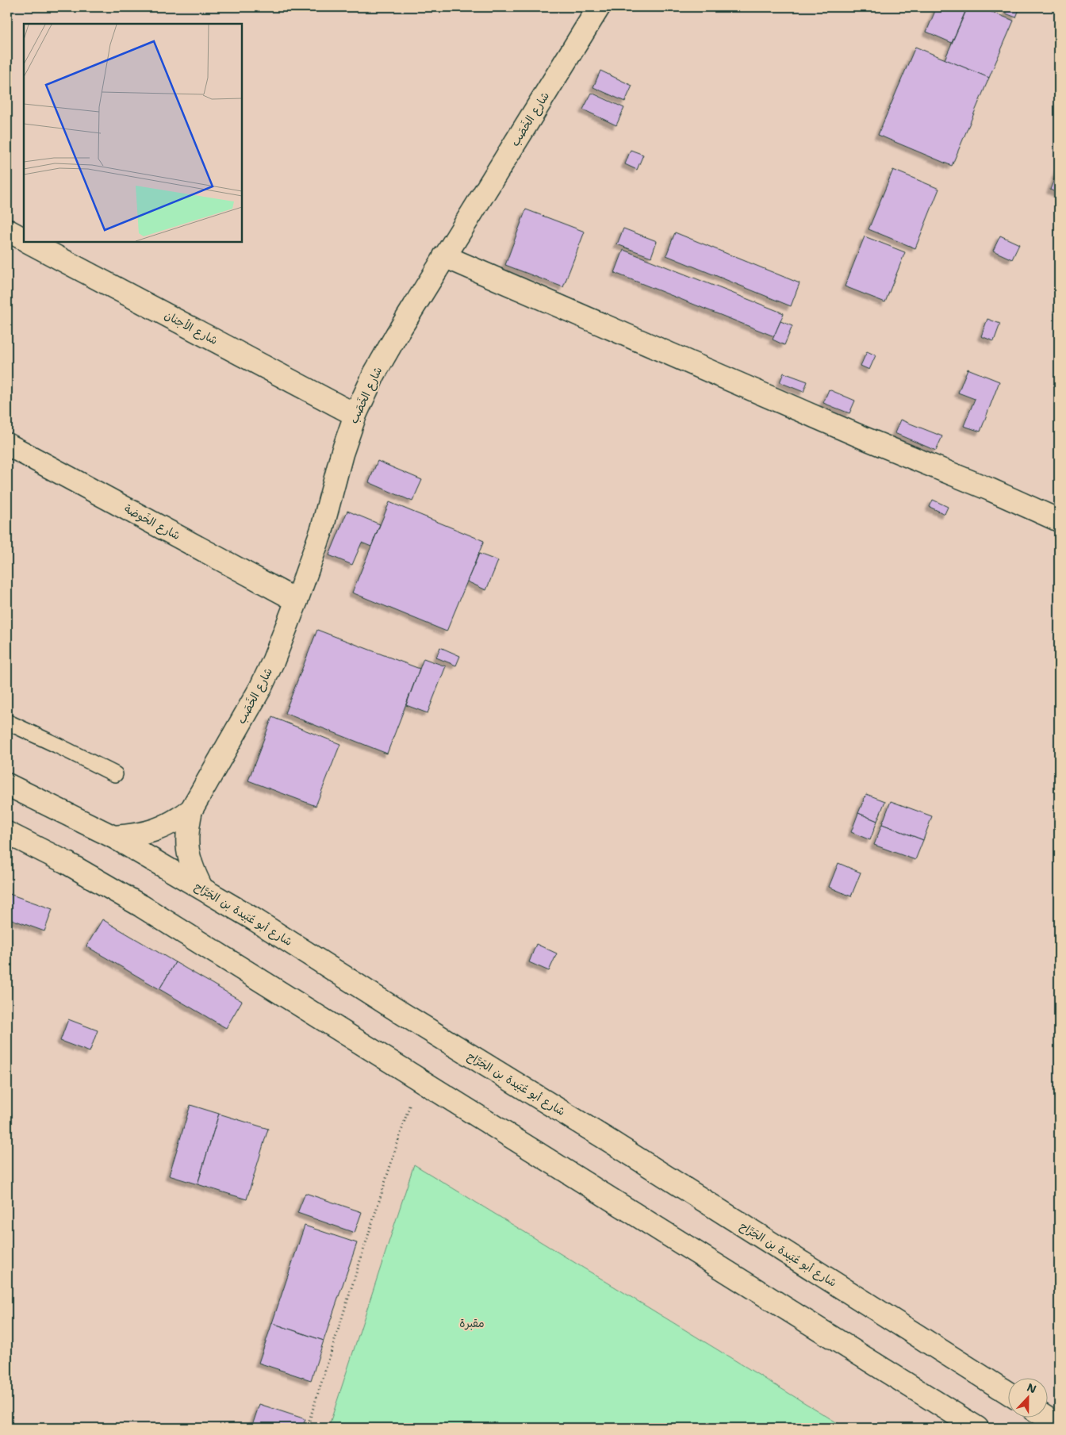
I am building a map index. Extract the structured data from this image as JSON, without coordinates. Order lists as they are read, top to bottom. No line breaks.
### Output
{"streets":{"street":["شارع الخَصَب","شارع الأجنان","شارع الخَوضة","شارع أبو عُبَيدة بن الجَرَّاح"]},"crossings":[["شارع الخَصَب","شارع الأجنان"],["شارع الخَصَب","شارع الخَوضة"],["شارع الخَصَب","شارع أبو عُبَيدة بن الجَرَّاح"]],"parks":["مقبرة"],"north":"top"}
